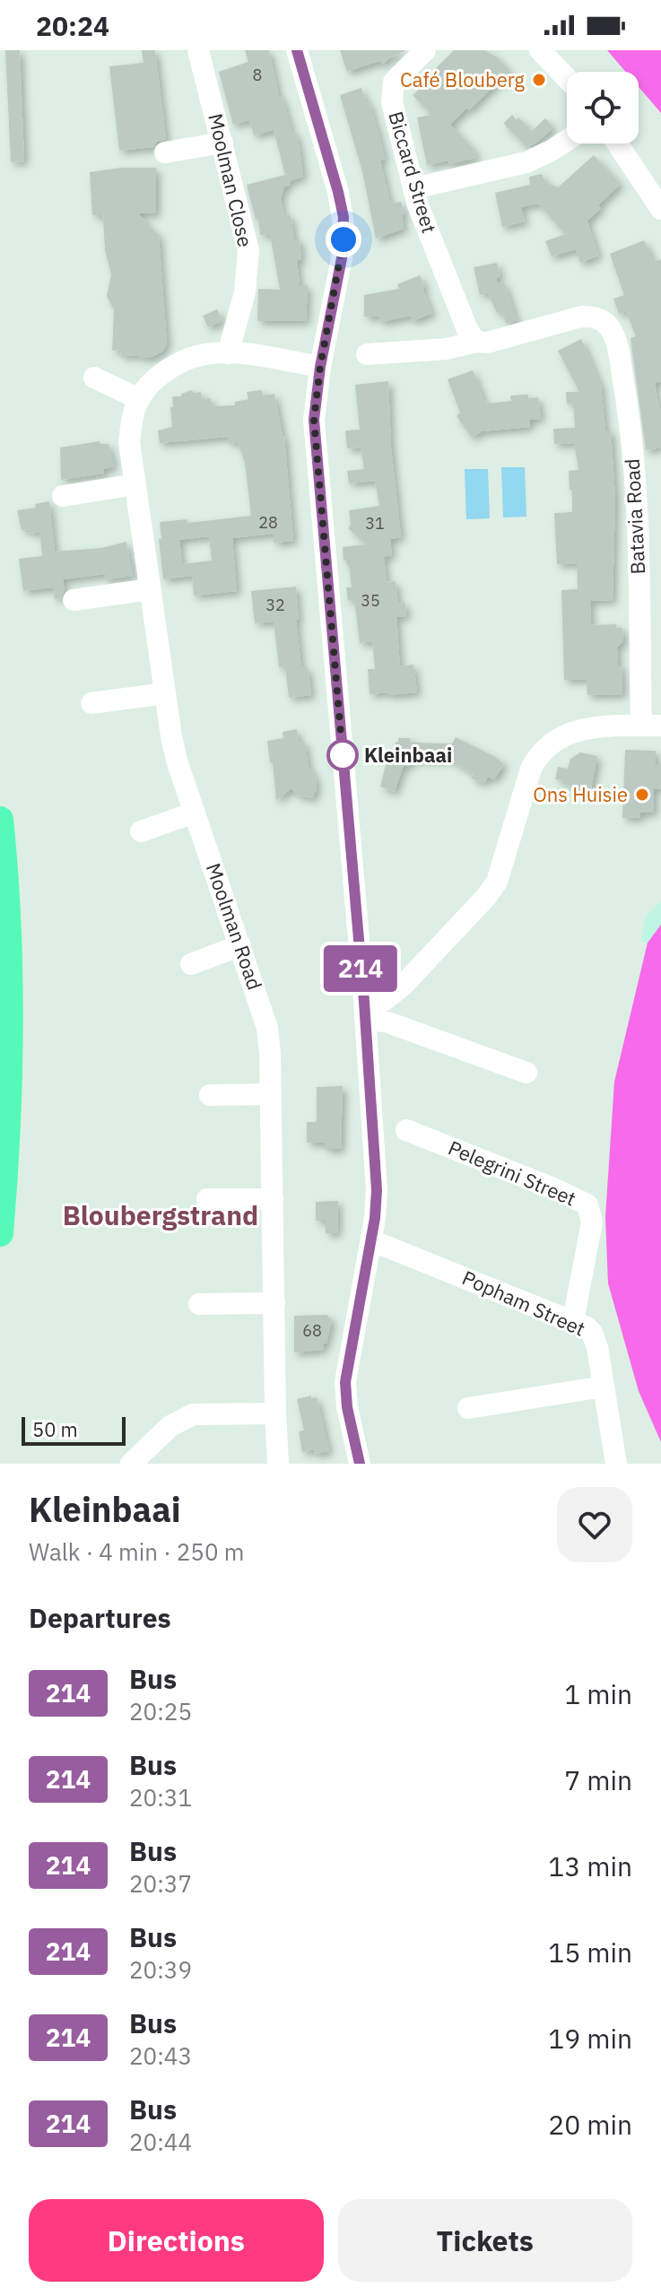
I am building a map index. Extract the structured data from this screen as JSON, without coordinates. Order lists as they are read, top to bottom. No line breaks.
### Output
{"streets":{"street":["Biccard Street","Moolman Close","Batavia Road","Moolman Road","Pelegrini Street","Popham Street"]},"crossings":[["Biccard Street","Batavia Road"],["Moolman Close","Moolman Road"],["Pelegrini Street","Popham Street"]],"districts":["Bloubergstrand"],"places":["Café Blouberg","Kleinbaai","Ons Huisie"],"lines":["bus line 214"],"house_numbers":["8","28","31","35","32","68"],"scale_bar":"50 m","page":{"status":"20:24","on_map":"214","scale":"50 m","heading":[["Kleinbaai","Walk · 4 min · 250 m"],"Departures"],"list":[{"mark":"214","name":"Bus","note":"20:25","value":"1 min"},{"mark":"214","name":"Bus","note":"20:31","value":"7 min"},{"mark":"214","name":"Bus","note":"20:37","value":"13 min"},{"mark":"214","name":"Bus","note":"20:39","value":"15 min"},{"mark":"214","name":"Bus","note":"20:43","value":"19 min"},{"mark":"214","name":"Bus","note":"20:44","value":"20 min"}],"buttons":["Directions","Tickets"]}}
